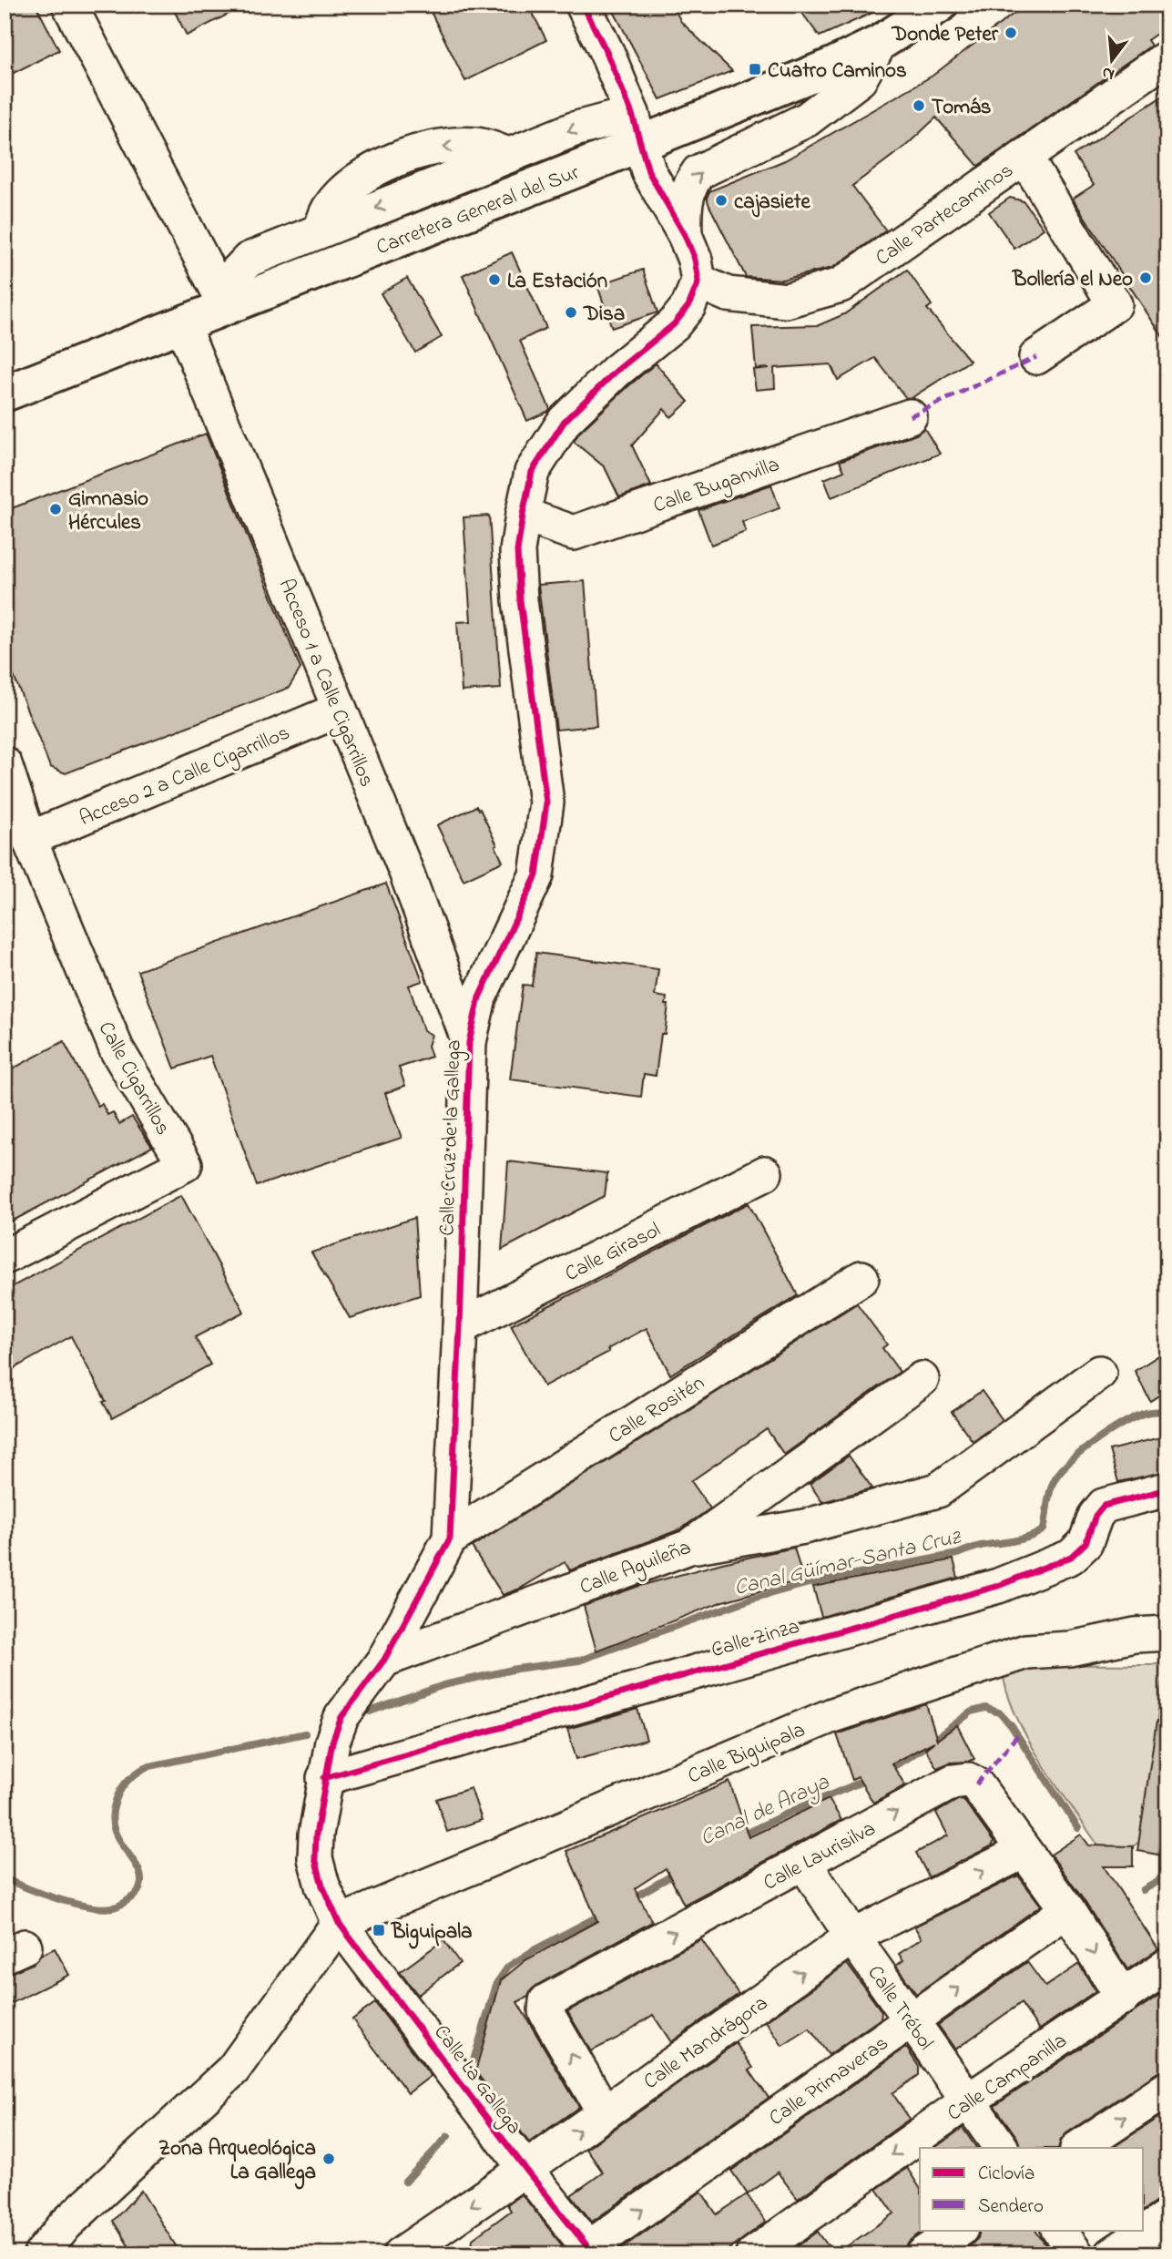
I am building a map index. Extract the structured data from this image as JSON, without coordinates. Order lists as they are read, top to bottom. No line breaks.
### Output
{"streets":{"main road":["Carretera General del Sur"],"street":["Calle Partecaminos","Calle Buganvilla","Acceso 1 a Calle Cigarrillos","Acceso 2 a Calle Cigarrillos","Calle Cigarrillos","Calle Cruz de la Gallega","Calle Girasol","Calle Rositén","Calle Aguileña","Calle Zinza","Calle Biguipala","Calle Laurisilva","Calle Trébol","Calle Mandrágora","Calle Campanilla","Calle La Gallega","Calle Primaveras"]},"crossings":[["Carretera General del Sur","Acceso 1 a Calle Cigarrillos"],["Calle Partecaminos","Calle Cruz de la Gallega"],["Calle Buganvilla","Calle Cruz de la Gallega"],["Acceso 1 a Calle Cigarrillos","Acceso 2 a Calle Cigarrillos"],["Acceso 1 a Calle Cigarrillos","Calle Cruz de la Gallega"],["Acceso 2 a Calle Cigarrillos","Calle Cigarrillos"],["Calle Cruz de la Gallega","Calle Girasol"],["Calle Cruz de la Gallega","Calle Rositén"],["Calle Cruz de la Gallega","Calle Aguileña"],["Calle Cruz de la Gallega","Calle Zinza"],["Calle Cruz de la Gallega","Calle Biguipala"],["Calle Cruz de la Gallega","Calle La Gallega"],["Calle Biguipala","Calle La Gallega"],["Calle Laurisilva","Calle Trébol"],["Calle Laurisilva","Calle Mandrágora"],["Calle Laurisilva","Calle Campanilla"],["Calle Laurisilva","Calle Primaveras"],["Calle Trébol","Calle Mandrágora"],["Calle Trébol","Calle Campanilla"],["Calle Trébol","Calle Primaveras"],["Calle Mandrágora","Calle La Gallega"],["Calle La Gallega","Calle Primaveras"]],"one_way":["Calle Campanilla","Calle Primaveras"],"water":["Canal Güímar-Santa Cruz","Canal de Araya"],"places":{"other":["Donde Peter","Tomás","cajasiete","Bollería el Neo","La Estación","Disa","Gimnasio Hércules","Zona Arqueológica La Gallega"],"transit":["Cuatro Caminos","Biguipala"]},"legend":["Ciclovía","Sendero"],"north":"bottom"}
